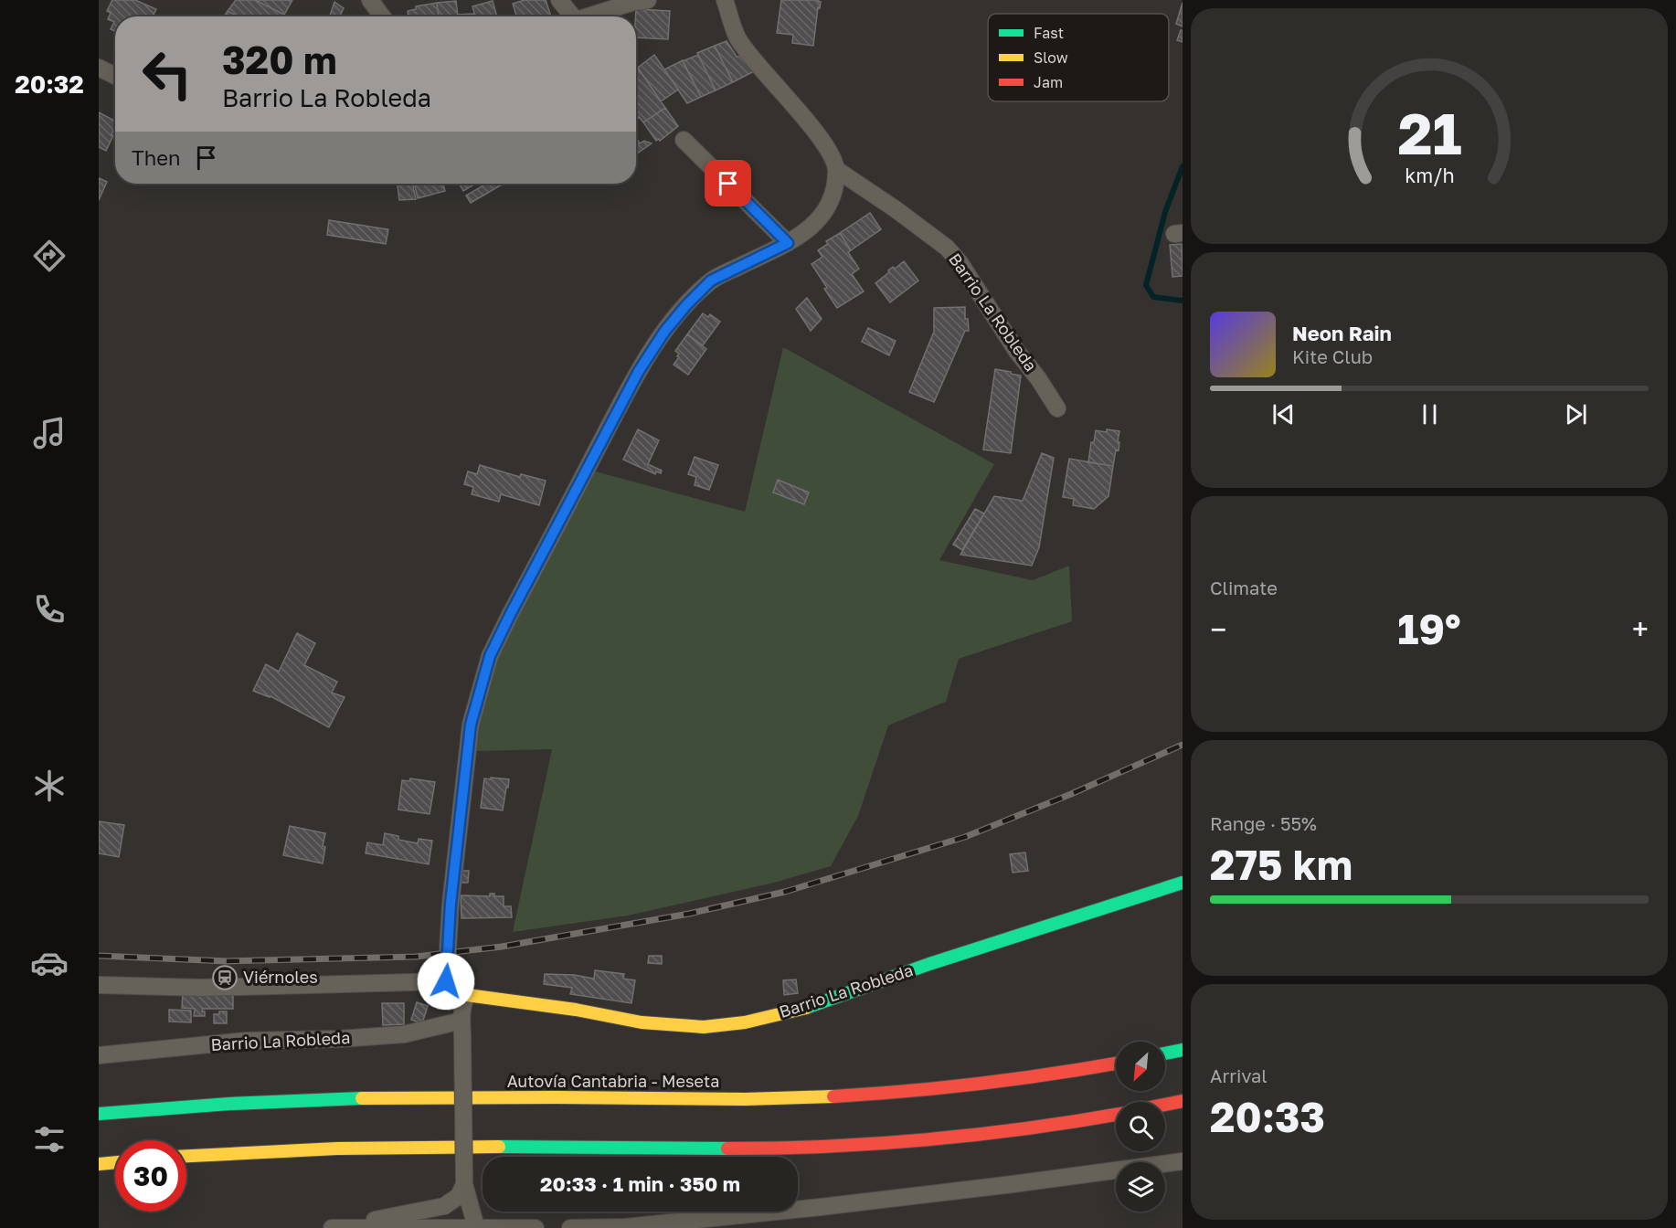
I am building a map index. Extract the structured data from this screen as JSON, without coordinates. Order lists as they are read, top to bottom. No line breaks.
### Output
{"streets":{"main road":["Barrio La Robleda","Autovía Cantabria - Meseta"]},"places":{"station":["Viérnoles"]},"legend":["Fast","Slow","Jam"],"north":"bottom left","page":{"tabs":"20:32","turn":["320 m","Barrio La Robleda"],"then":"Then","song":["Neon Rain","Kite Club"],"tile":["Climate",["Range · 55%","275 km"],["Arrival","20:33"]],"heat":["−","19°","+"],"limit":"30","trip":"20:33 · 1 min · 350 m","gauge":["21","km/h"]}}
